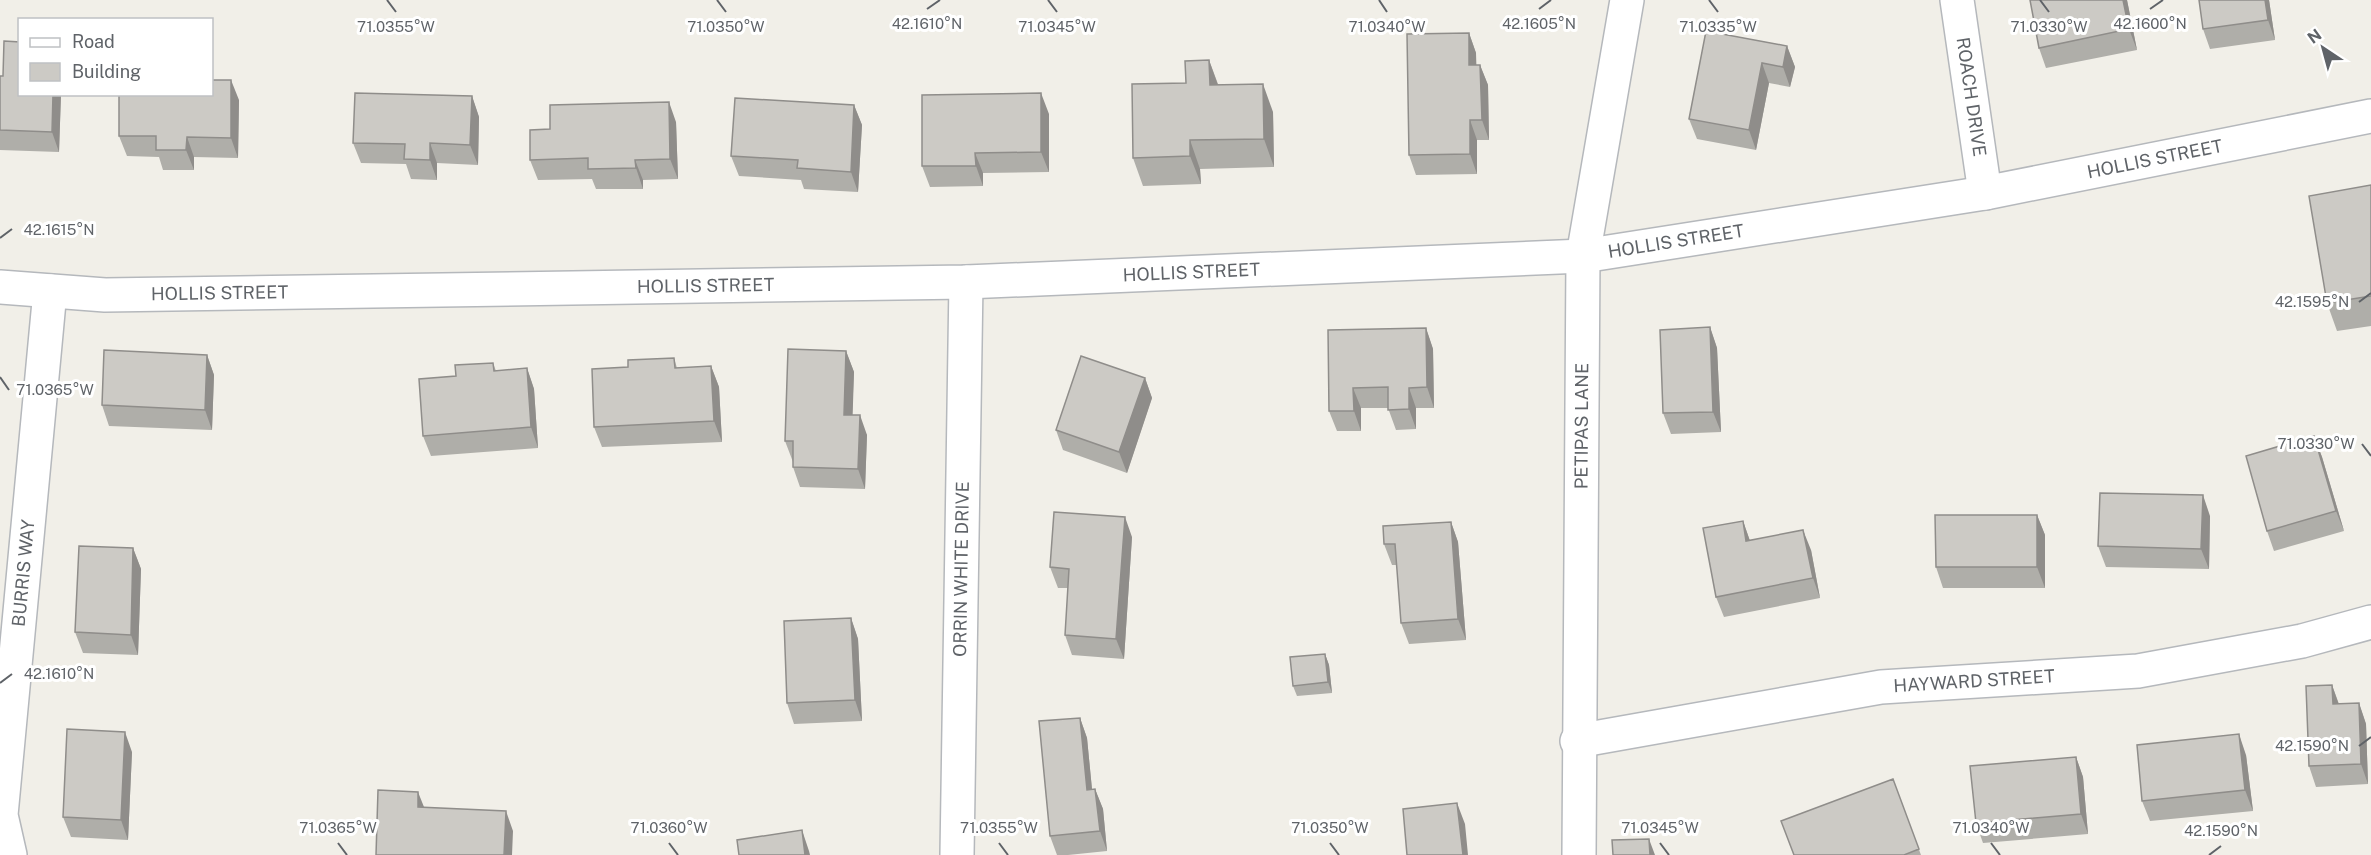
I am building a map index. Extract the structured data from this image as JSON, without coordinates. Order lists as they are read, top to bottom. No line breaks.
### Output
{"streets":{"street":["ROACH DRIVE","HOLLIS STREET","PETIPAS LANE","ORRIN WHITE DRIVE","BURRIS WAY","HAYWARD STREET"]},"crossings":[["ROACH DRIVE","HOLLIS STREET"],["HOLLIS STREET","PETIPAS LANE"],["HOLLIS STREET","ORRIN WHITE DRIVE"],["HOLLIS STREET","BURRIS WAY"],["PETIPAS LANE","HAYWARD STREET"]],"legend":["Road","Building"],"north":"top left","coordinates":["42.1610°N","42.1605°N","42.1600°N","71.0355°W","71.0350°W","71.0345°W","71.0340°W","71.0335°W","71.0330°W","42.1615°N","42.1595°N","71.0365°W","42.1590°N","71.0360°W"]}
